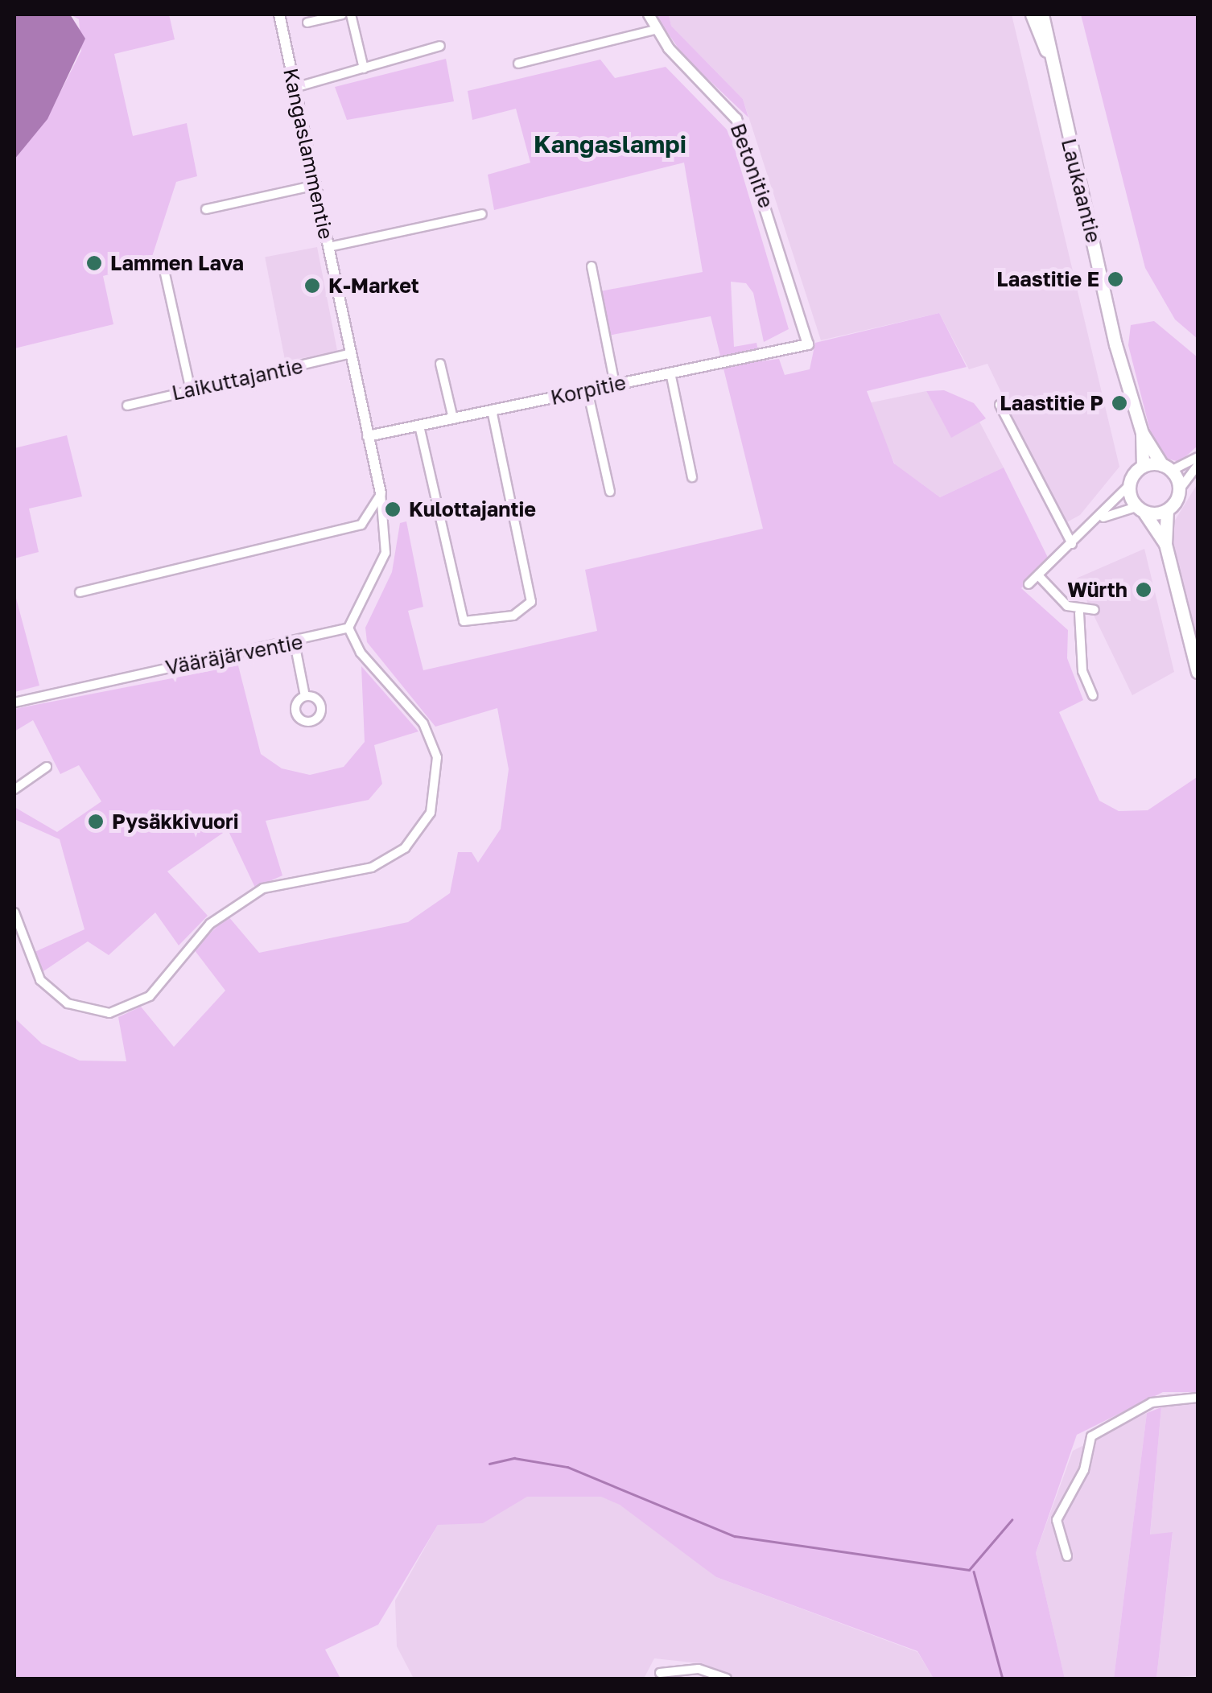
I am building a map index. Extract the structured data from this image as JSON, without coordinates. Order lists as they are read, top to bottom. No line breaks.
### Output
{"streets":{"main road":["Laukaantie"],"street":["Kangaslammentie","Betonitie","Laikuttajantie","Korpitie","Vääräjärventie"]},"crossings":[["Kangaslammentie","Laikuttajantie"],["Kangaslammentie","Korpitie"],["Kangaslammentie","Vääräjärventie"],["Betonitie","Korpitie"]],"districts":["Kangaslampi"],"places":["Lammen Lava","Laastitie E","K-Market","Laastitie P","Kulottajantie","Würth","Pysäkkivuori"]}
